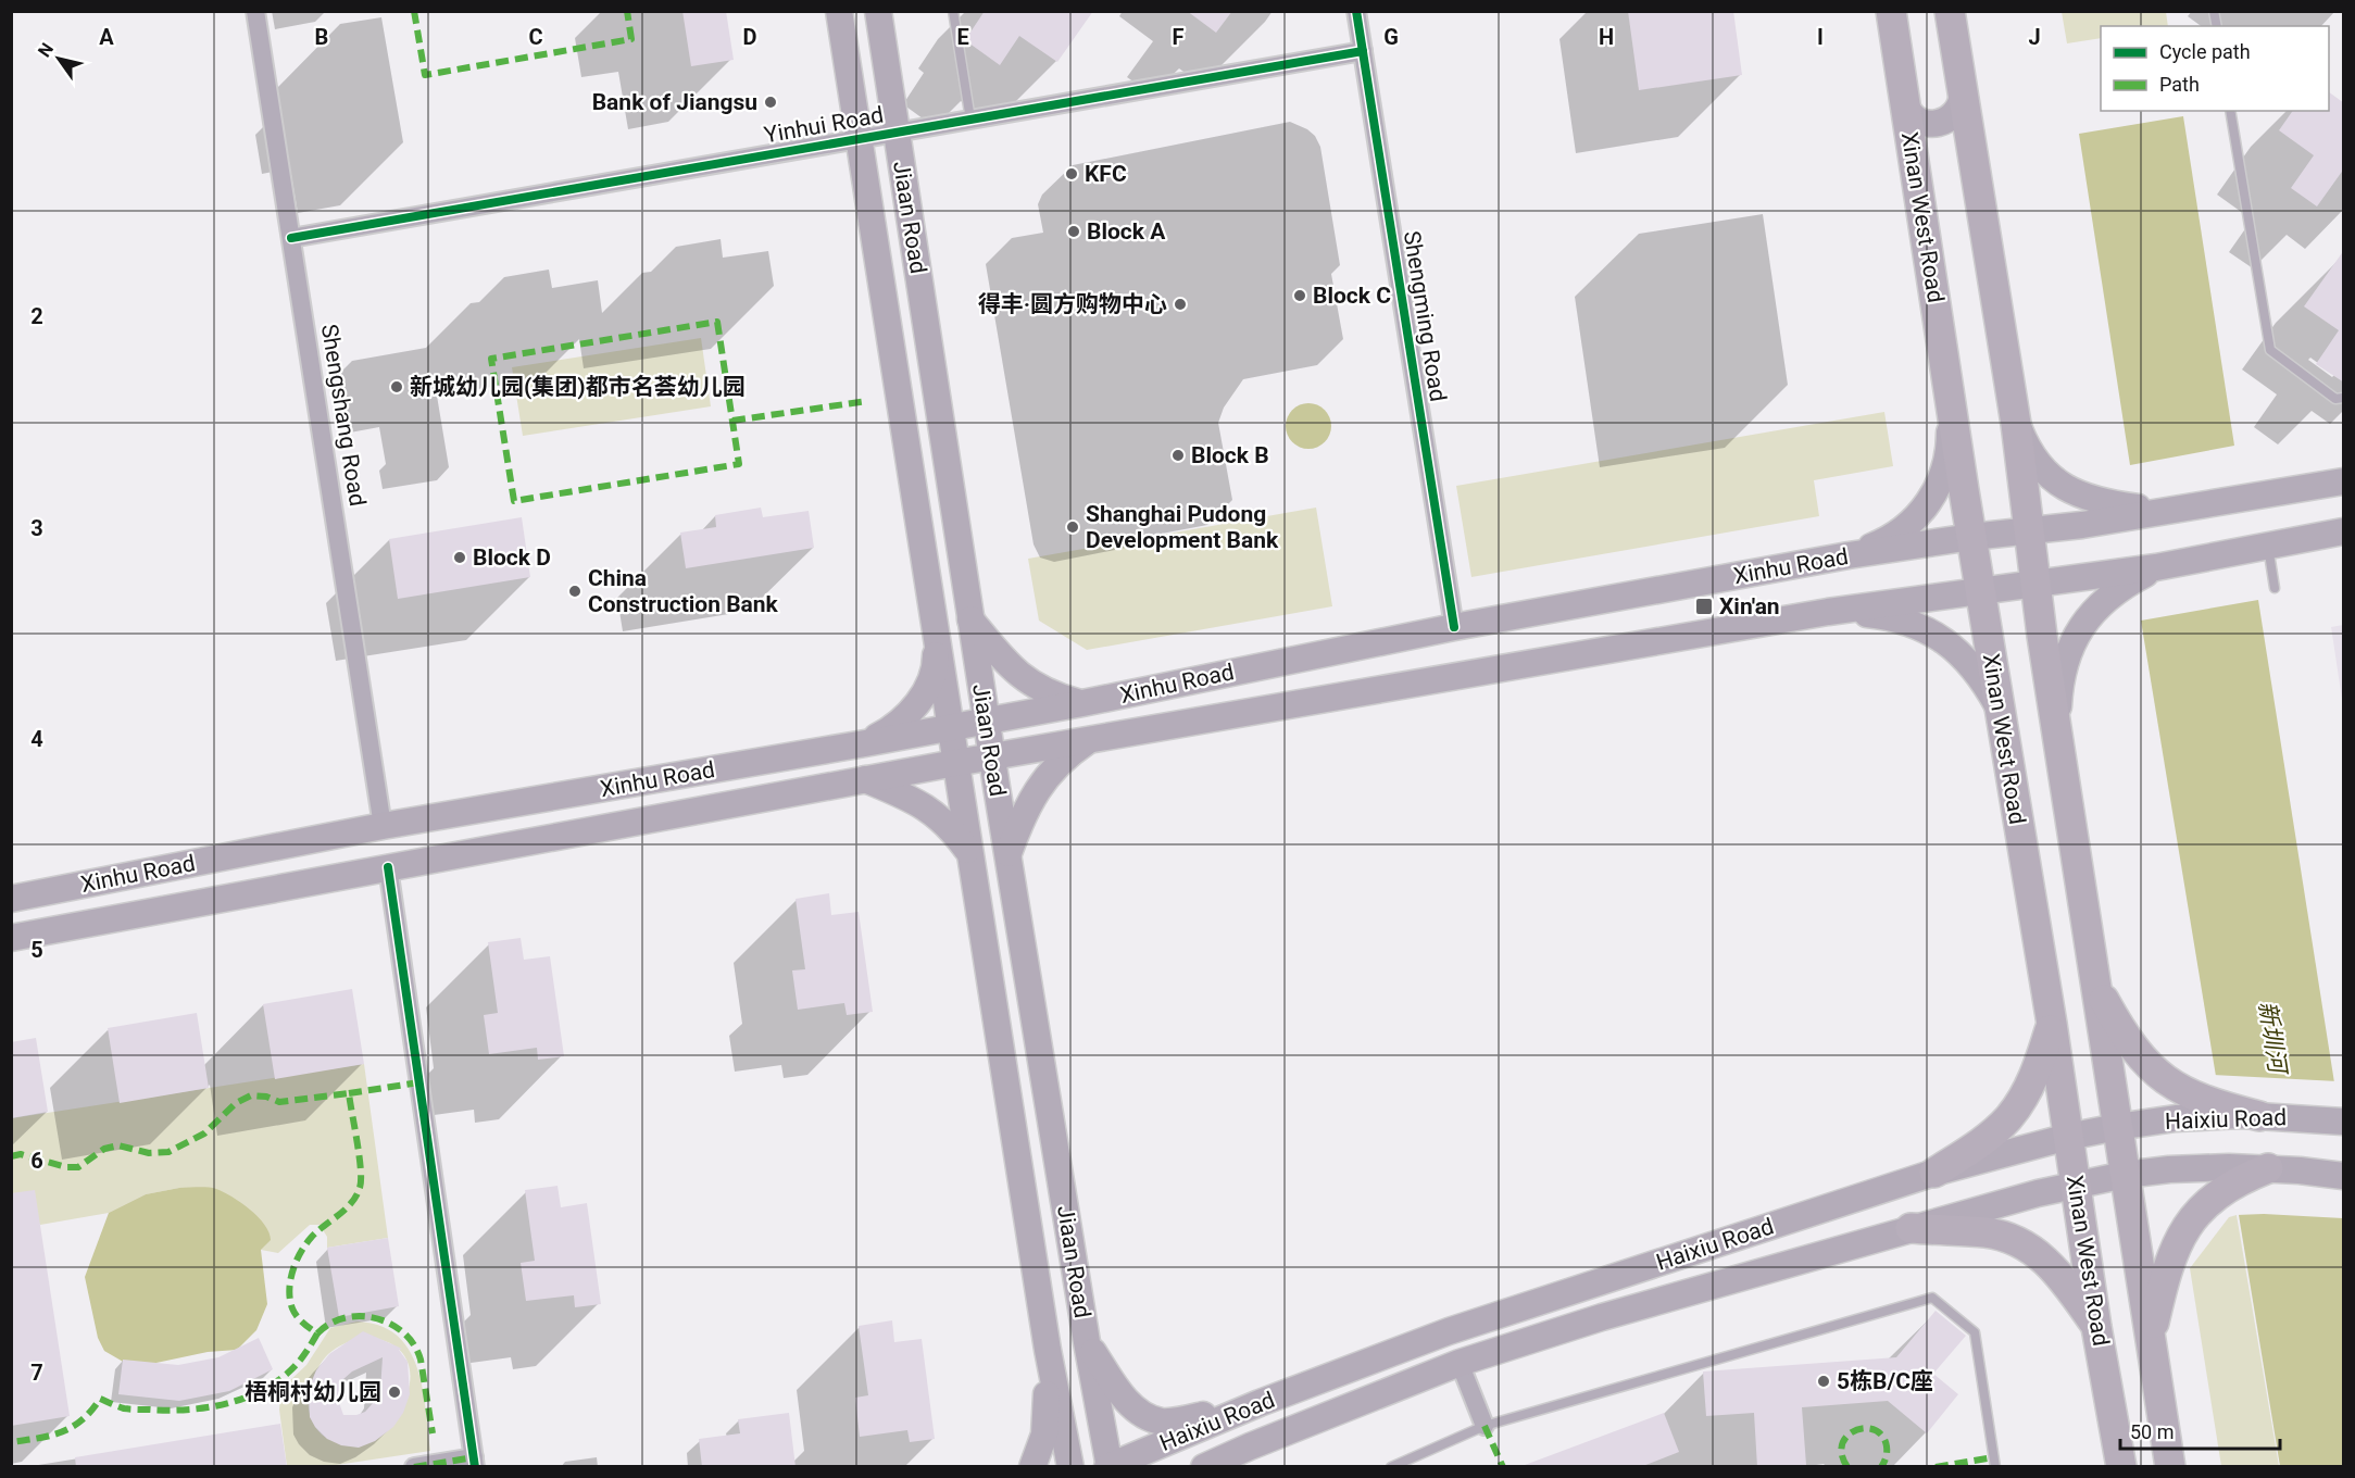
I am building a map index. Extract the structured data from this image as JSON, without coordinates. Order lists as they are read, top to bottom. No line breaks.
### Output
{"streets":{"main road":["Jiaan Road","Xinan West Road","Xinhu Road","Haixiu Road"],"street":["Yinhui Road","Shengming Road","Shengshang Road"]},"crossings":[["Yinhui Road","Jiaan Road"],["Yinhui Road","Shengming Road"],["Yinhui Road","Shengshang Road"],["Jiaan Road","Xinhu Road"],["Jiaan Road","Haixiu Road"],["Xinan West Road","Xinhu Road"],["Xinan West Road","Haixiu Road"],["Shengming Road","Xinhu Road"],["Shengshang Road","Xinhu Road"]],"water":["新圳河"],"places":{"other":["Bank of Jiangsu","KFC","Block A","Block C","得丰·圆方购物中心","新城幼儿园(集团)都市名荟幼儿园","Block B","Shanghai Pudong Development Bank","Block D","China Construction Bank","5栋B/C座","梧桐村幼儿园"],"transit":["Xin'an"]},"legend":["Cycle path","Path"],"scale_bar":"50 m","north":"top left","grid":{"columns":["A","B","C","D","E","F","G","H","I","J"],"rows":["2","3","4","5","6","7"]}}
